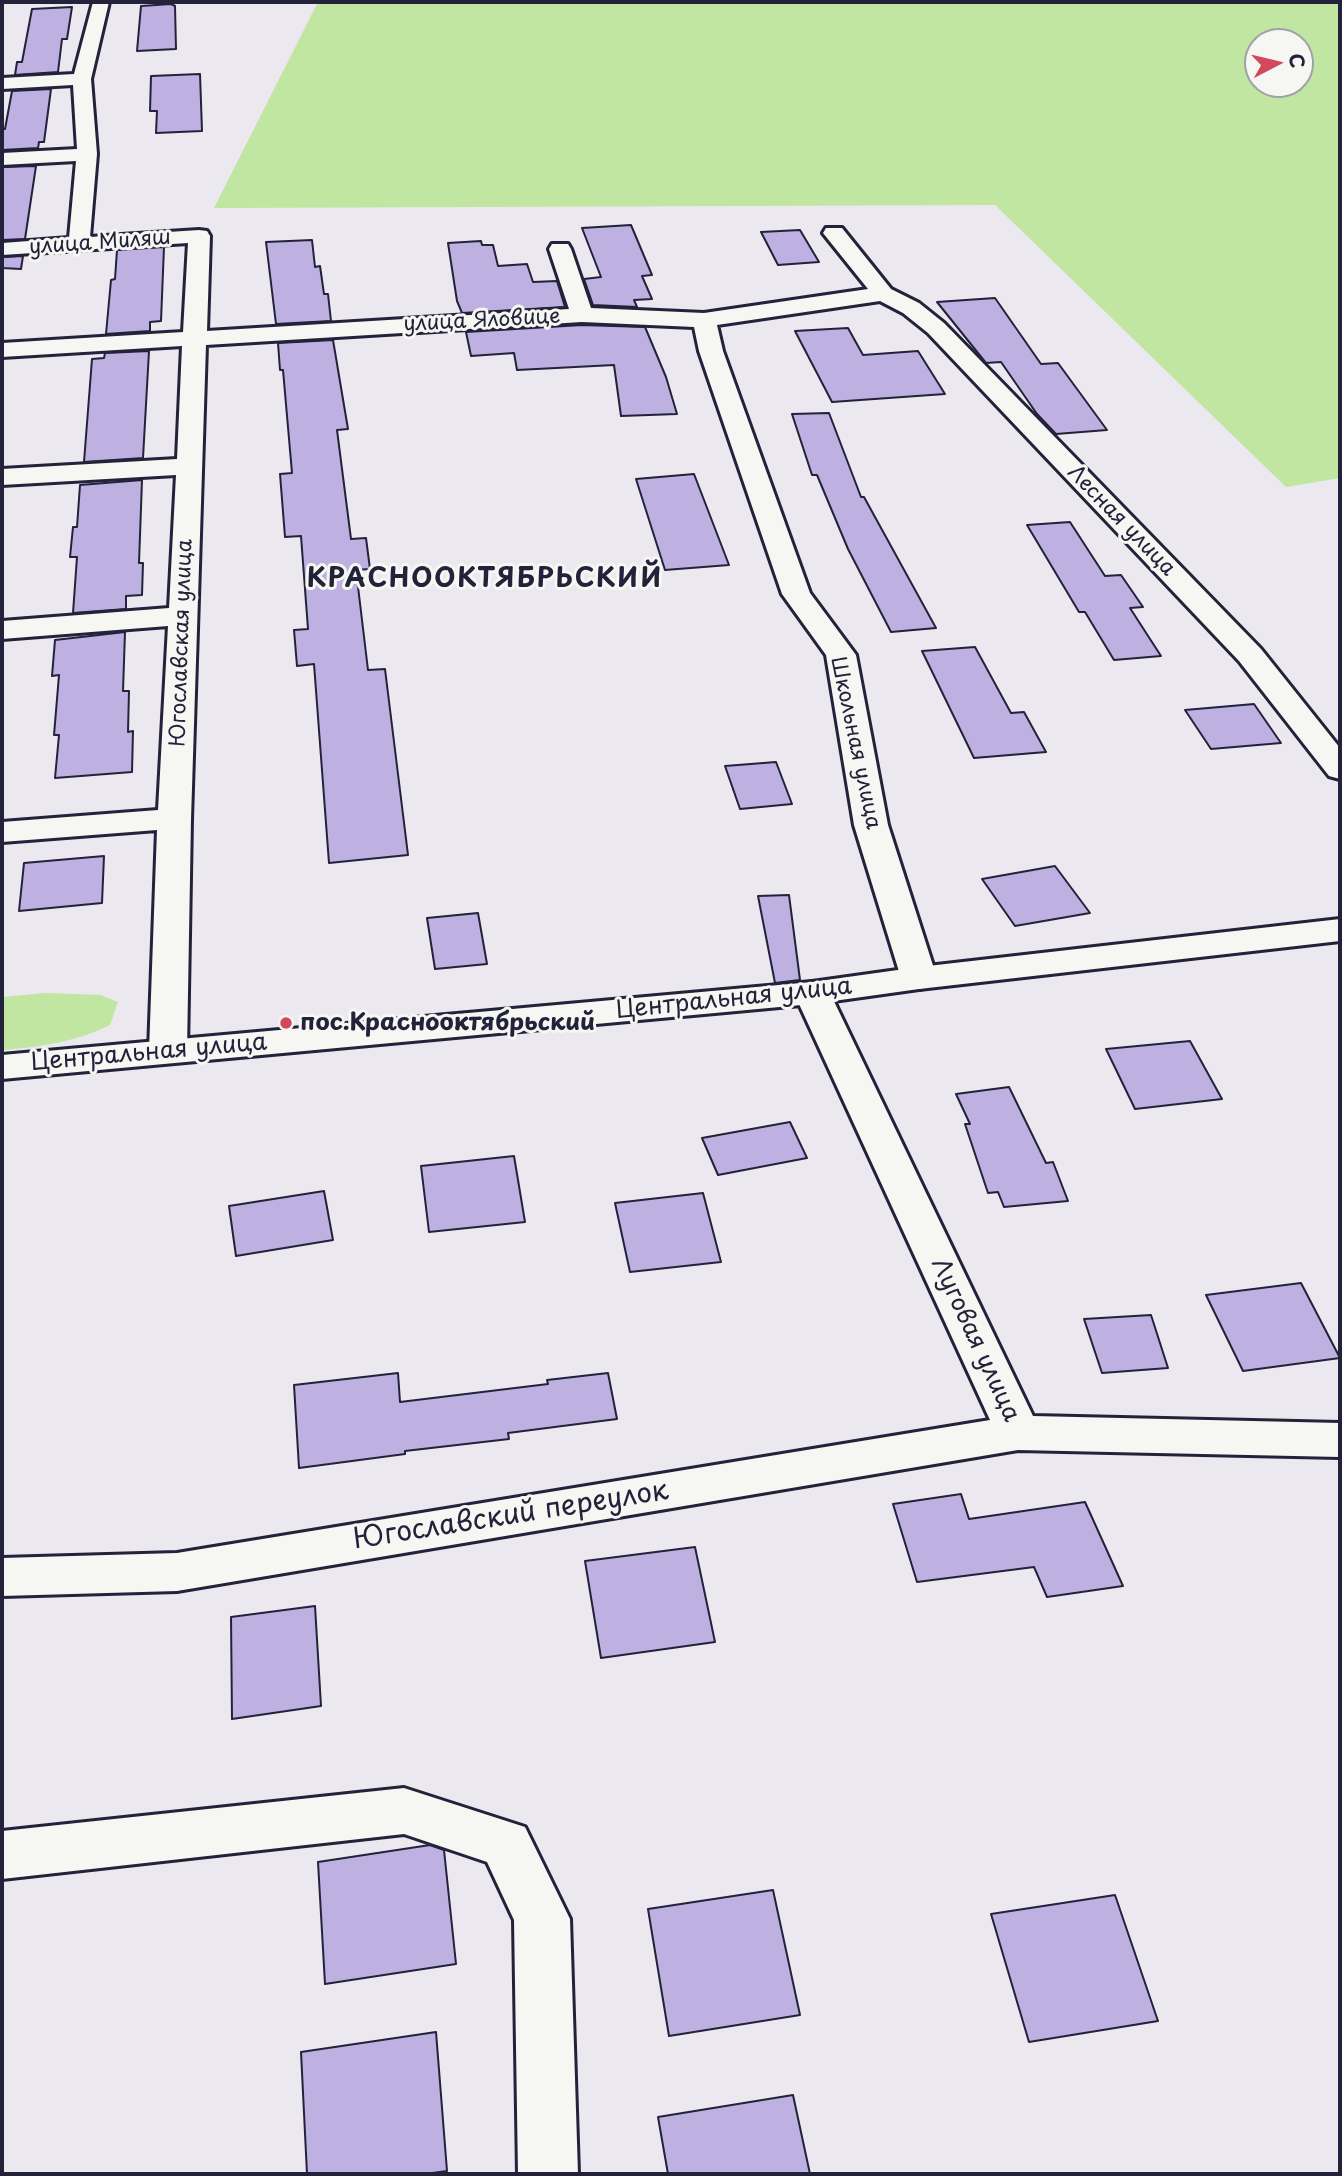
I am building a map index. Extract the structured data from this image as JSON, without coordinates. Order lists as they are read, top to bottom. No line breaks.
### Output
{"streets":{"street":["улица Миляш","улица Яловице","Лесная улица","Югославская улица","Школьная улица","Центральная улица","Луговая улица","Югославский переулок"]},"crossings":[["улица Миляш","Югославская улица"],["улица Яловице","Лесная улица"],["улица Яловице","Югославская улица"],["улица Яловице","Школьная улица"],["Югославская улица","Центральная улица"],["Школьная улица","Центральная улица"],["Центральная улица","Луговая улица"],["Луговая улица","Югославский переулок"]],"districts":["КРАСНООКТЯБРЬСКИЙ"],"places":["пос.Краснооктябрьский"],"north":"right"}
